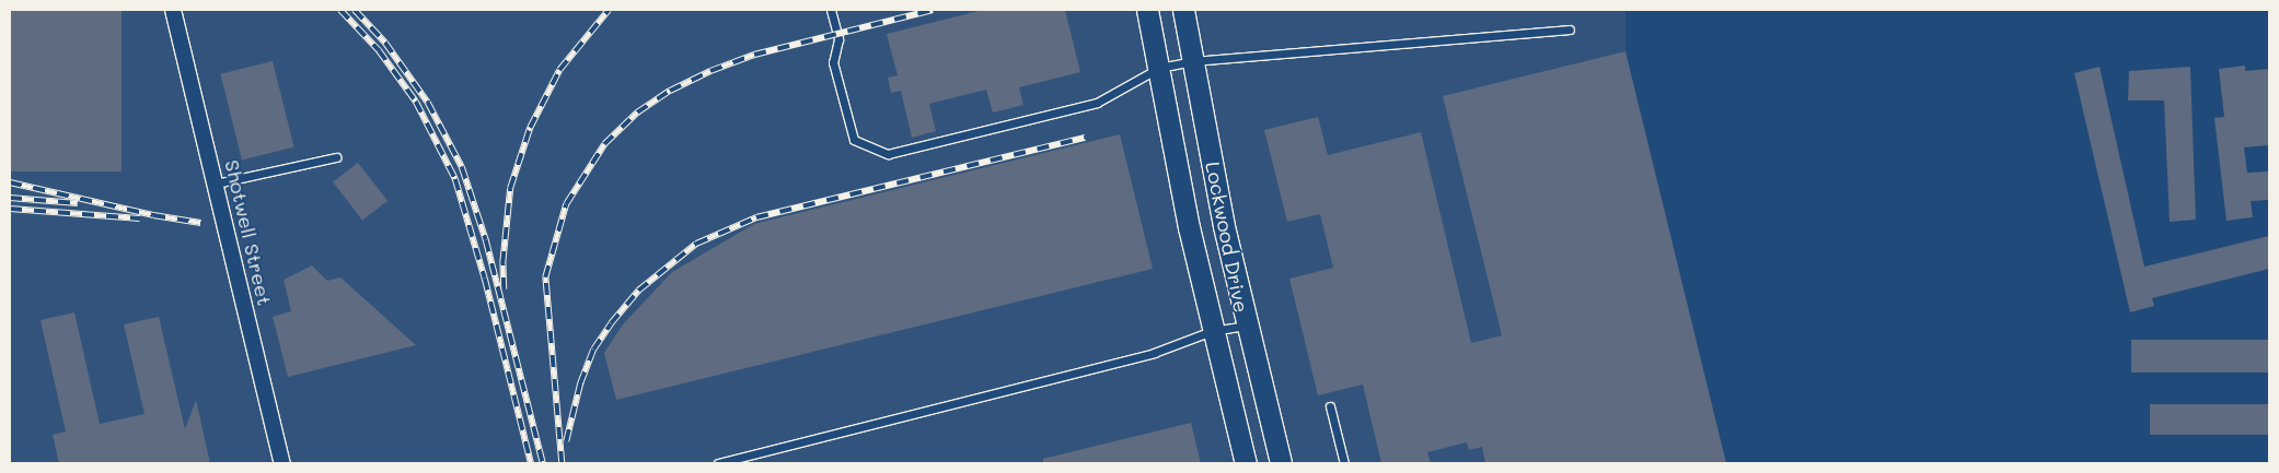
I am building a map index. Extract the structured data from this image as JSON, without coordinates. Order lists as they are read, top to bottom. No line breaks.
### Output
{"streets":{"main road":["Lockwood Drive"],"street":["Shotwell Street"]}}
